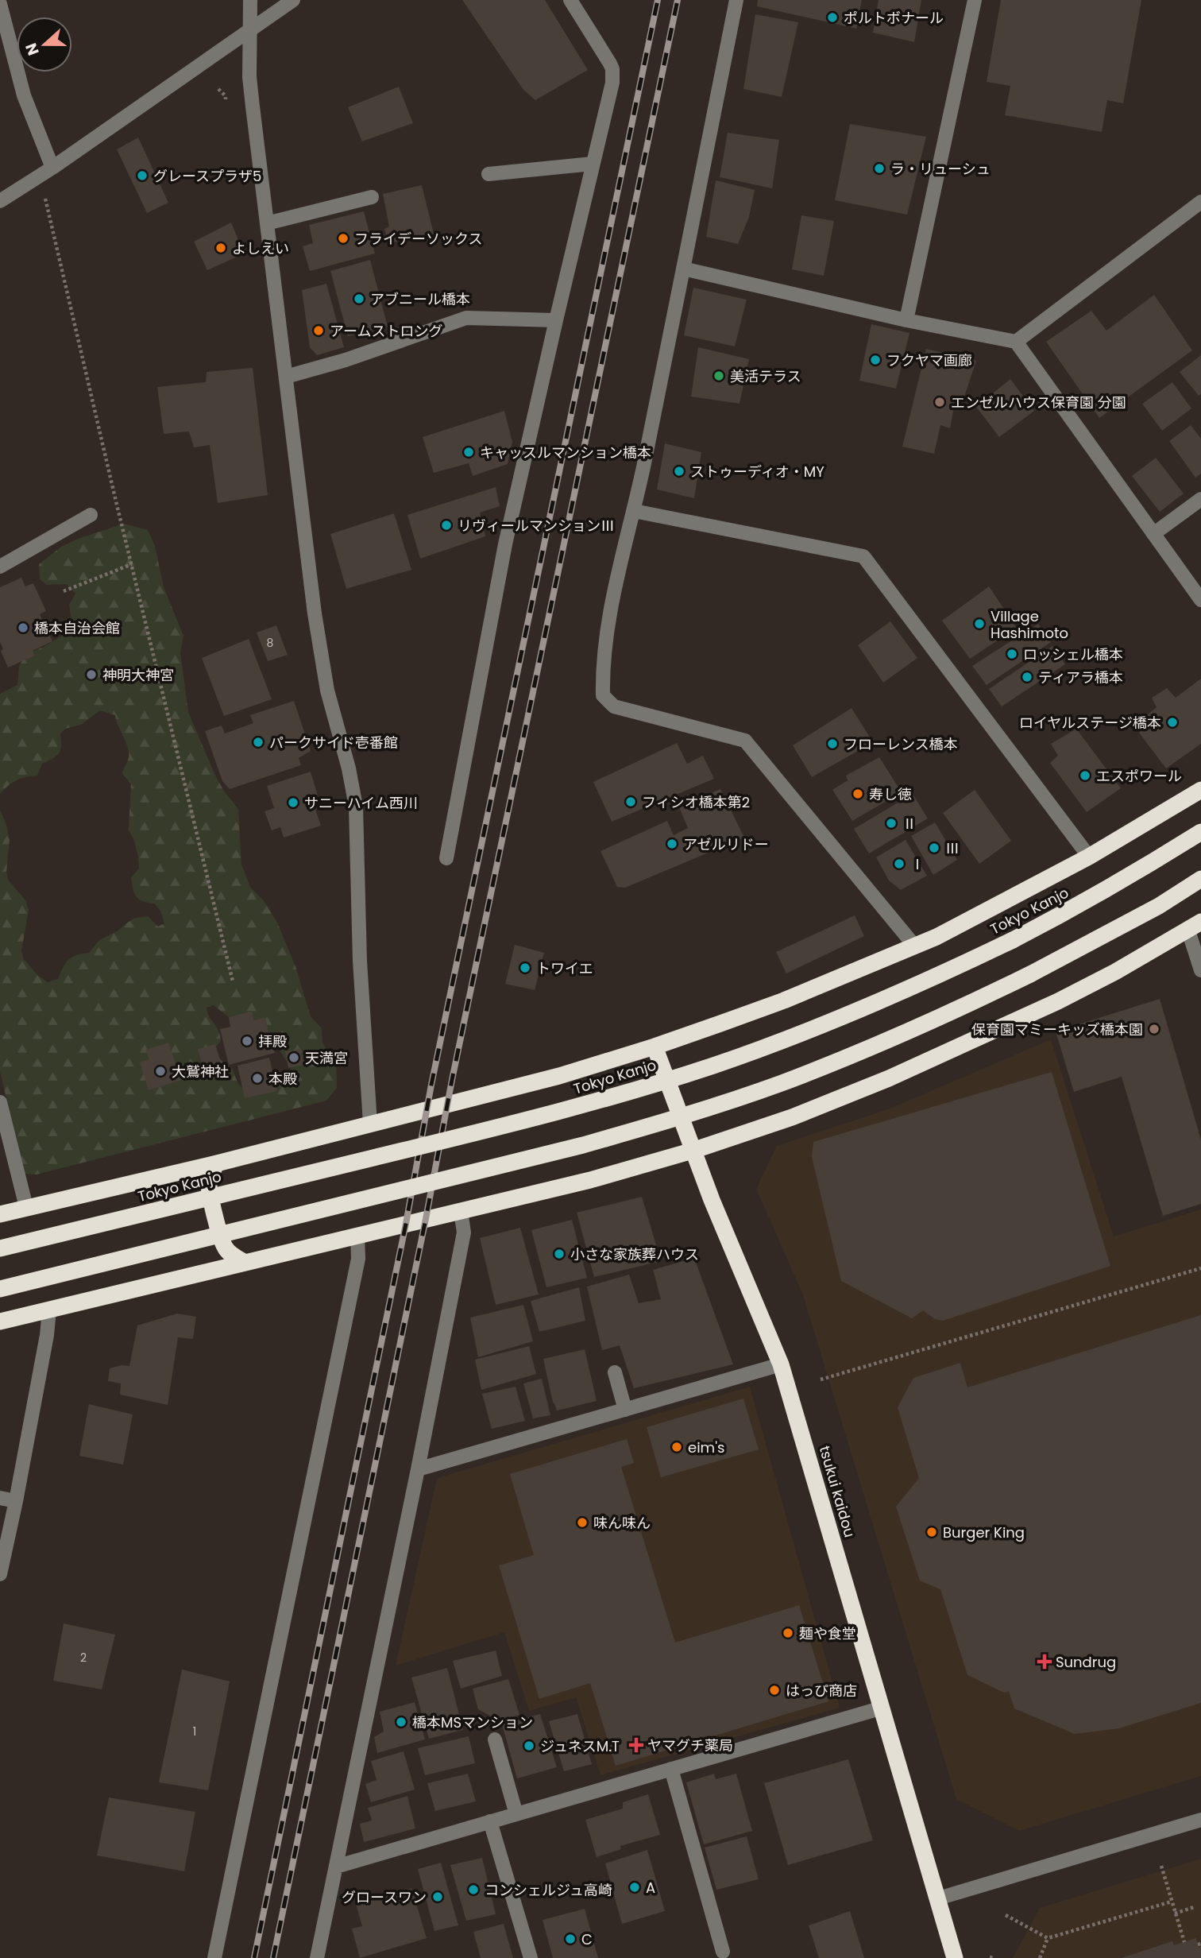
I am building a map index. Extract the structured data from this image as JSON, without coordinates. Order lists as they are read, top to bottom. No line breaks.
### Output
{"streets":{"highway":["Tokyo Kanjo","tsukui kaidou"]},"places":{"other":["ポルトボナール","ラ・リューシュ","グレースプラザ5","フライデーソックス","よしえい","アブニール橋本","アームストロング","フクヤマ画廊","美活テラス","エンゼルハウス保育園 分園","キャッスルマンション橋本","ストゥーディオ・MY","リヴィールマンションⅢ","Village Hashimoto","橋本自治会館","ロッシェル橋本","神明大神宮","ティアラ橋本","ロイヤルステージ橋本","パークサイド壱番館","フローレンス橋本","エスポワール","寿し徳","フィシオ橋本第2","サニーハイム西川","Ⅱ","アゼルリドー","Ⅲ","Ⅰ","トワイエ","保育園マミーキッズ橋本園","拝殿","天満宮","大鷲神社","本殿","小さな家族葬ハウス","eim's","味ん味ん","Burger King","麺や食堂","はっぴ商店","橋本MSマンション","ジュネスM.T","A","コンシェルジュ高崎","グロースワン","C"],"health":["Sundrug","ヤマグチ薬局"]},"house_numbers":["8","2","1"],"north":"left"}
